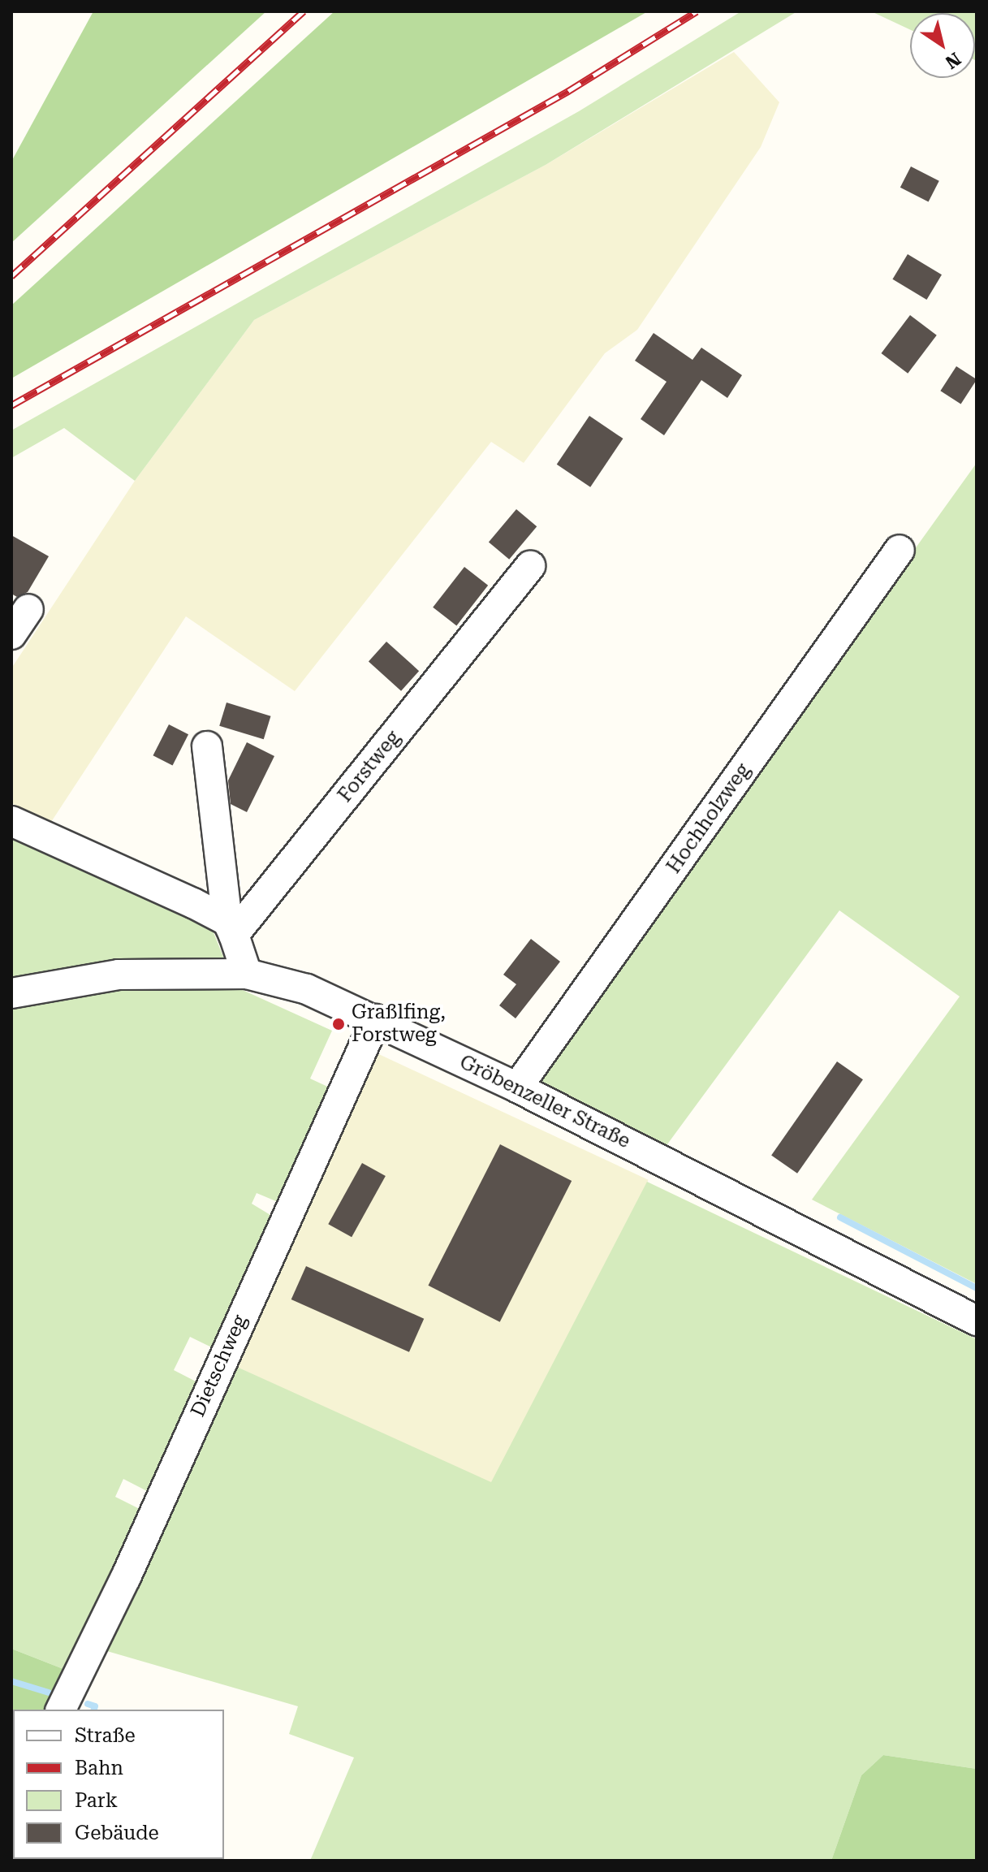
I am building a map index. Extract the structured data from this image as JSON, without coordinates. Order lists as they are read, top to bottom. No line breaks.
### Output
{"streets":{"street":["Forstweg","Hochholzweg","Gröbenzeller Straße","Dietschweg"]},"crossings":[["Hochholzweg","Gröbenzeller Straße"],["Gröbenzeller Straße","Dietschweg"]],"places":["Graßlfing, Forstweg"],"legend":["Straße","Bahn","Park","Gebäude"],"north":"bottom right"}
